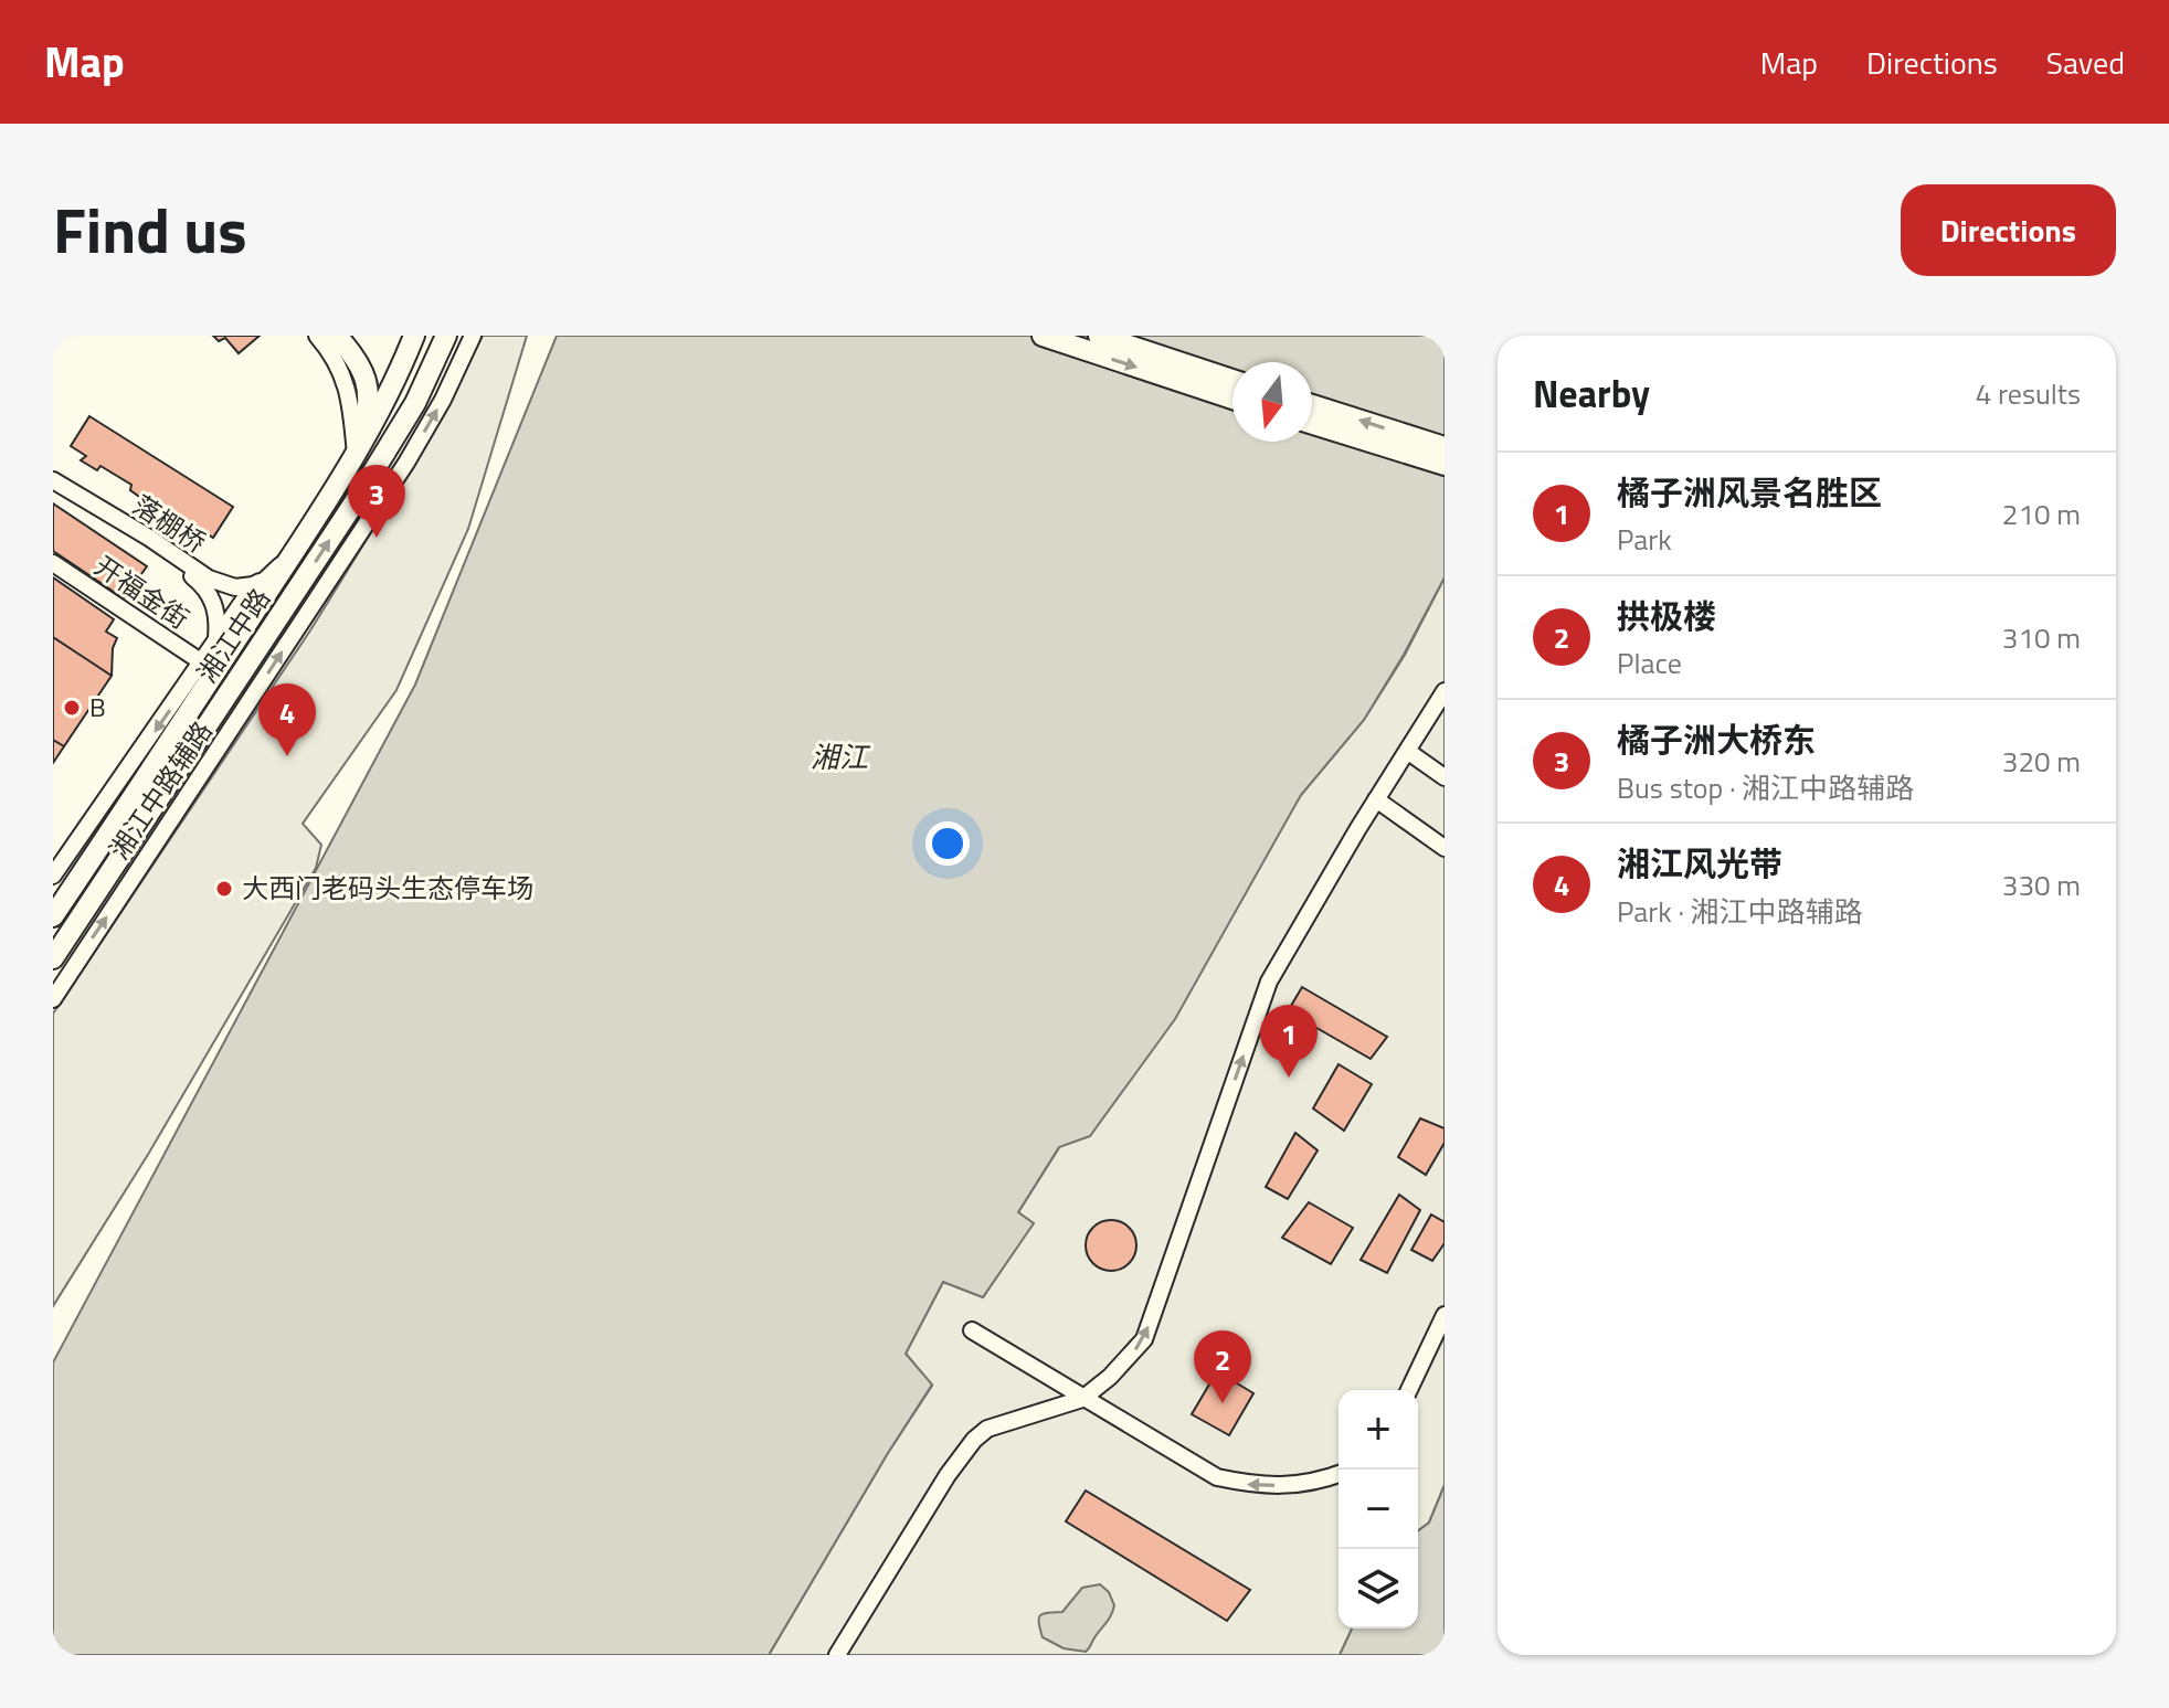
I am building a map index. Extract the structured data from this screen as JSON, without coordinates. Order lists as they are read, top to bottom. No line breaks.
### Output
{"streets":{"main road":["湘江中路"],"street":["落棚桥","开福金街","湘江中路辅路"]},"crossings":[["落棚桥","湘江中路"],["开福金街","湘江中路"]],"one_way":["湘江中路辅路"],"water":["湘江"],"places":["B","大西门老码头生态停车场"],"north":"bottom","page":{"header":"Map","nav":["Map","Directions","Saved"],"title":"Find us","buttons":"Directions","heading":["Nearby","4 results"],"list":[{"mark":"1","name":"橘子洲风景名胜区","note":"Park","value":"210 m"},{"mark":"2","name":"拱极楼","note":"Place","value":"310 m"},{"mark":"3","name":"橘子洲大桥东","note":"Bus stop · 湘江中路辅路","value":"320 m"},{"mark":"4","name":"湘江风光带","note":"Park · 湘江中路辅路","value":"330 m"}],"pins":["3","4","1","2"],"map_buttons":["+","−"]}}
